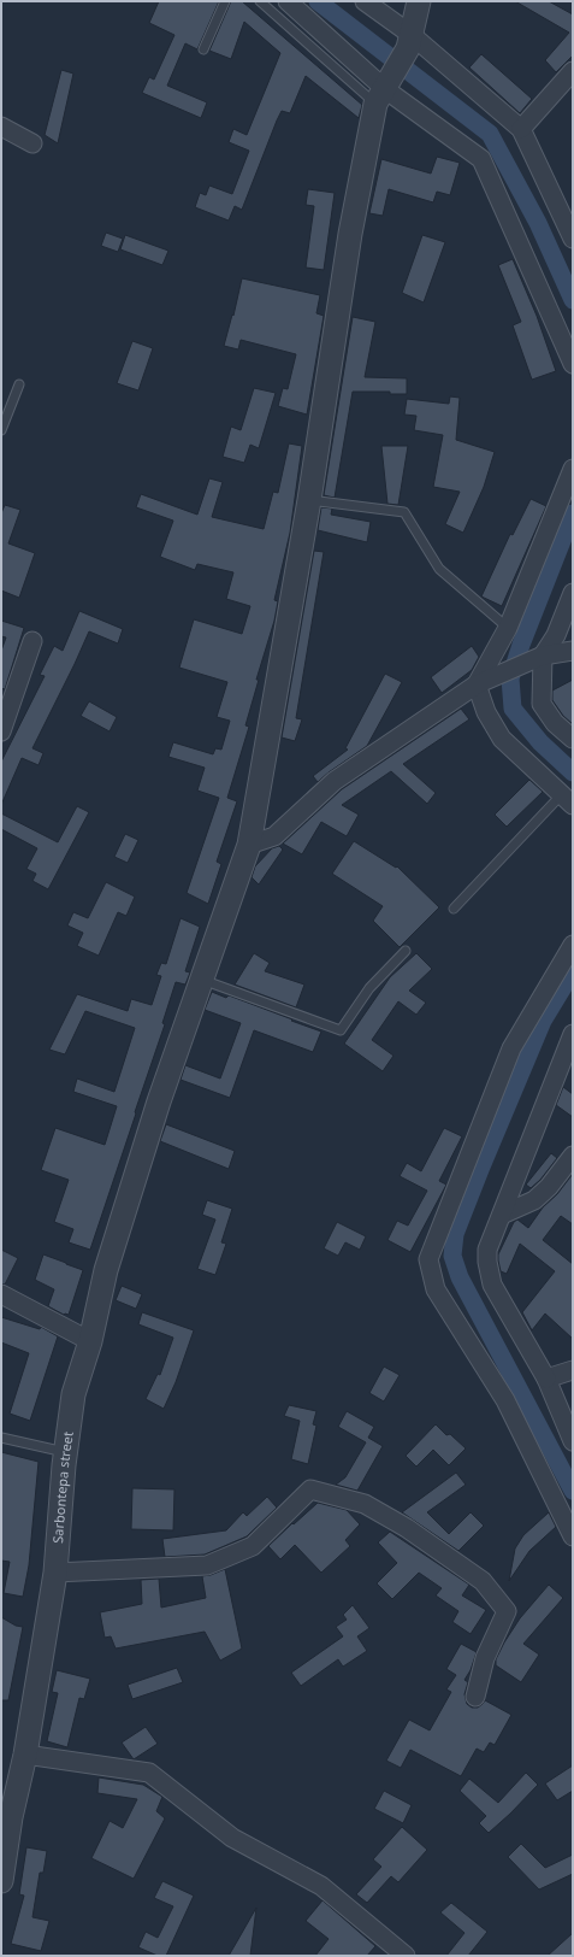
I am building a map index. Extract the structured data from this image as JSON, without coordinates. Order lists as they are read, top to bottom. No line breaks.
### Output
{"streets":{"street":["Sarbontepa street"]}}
